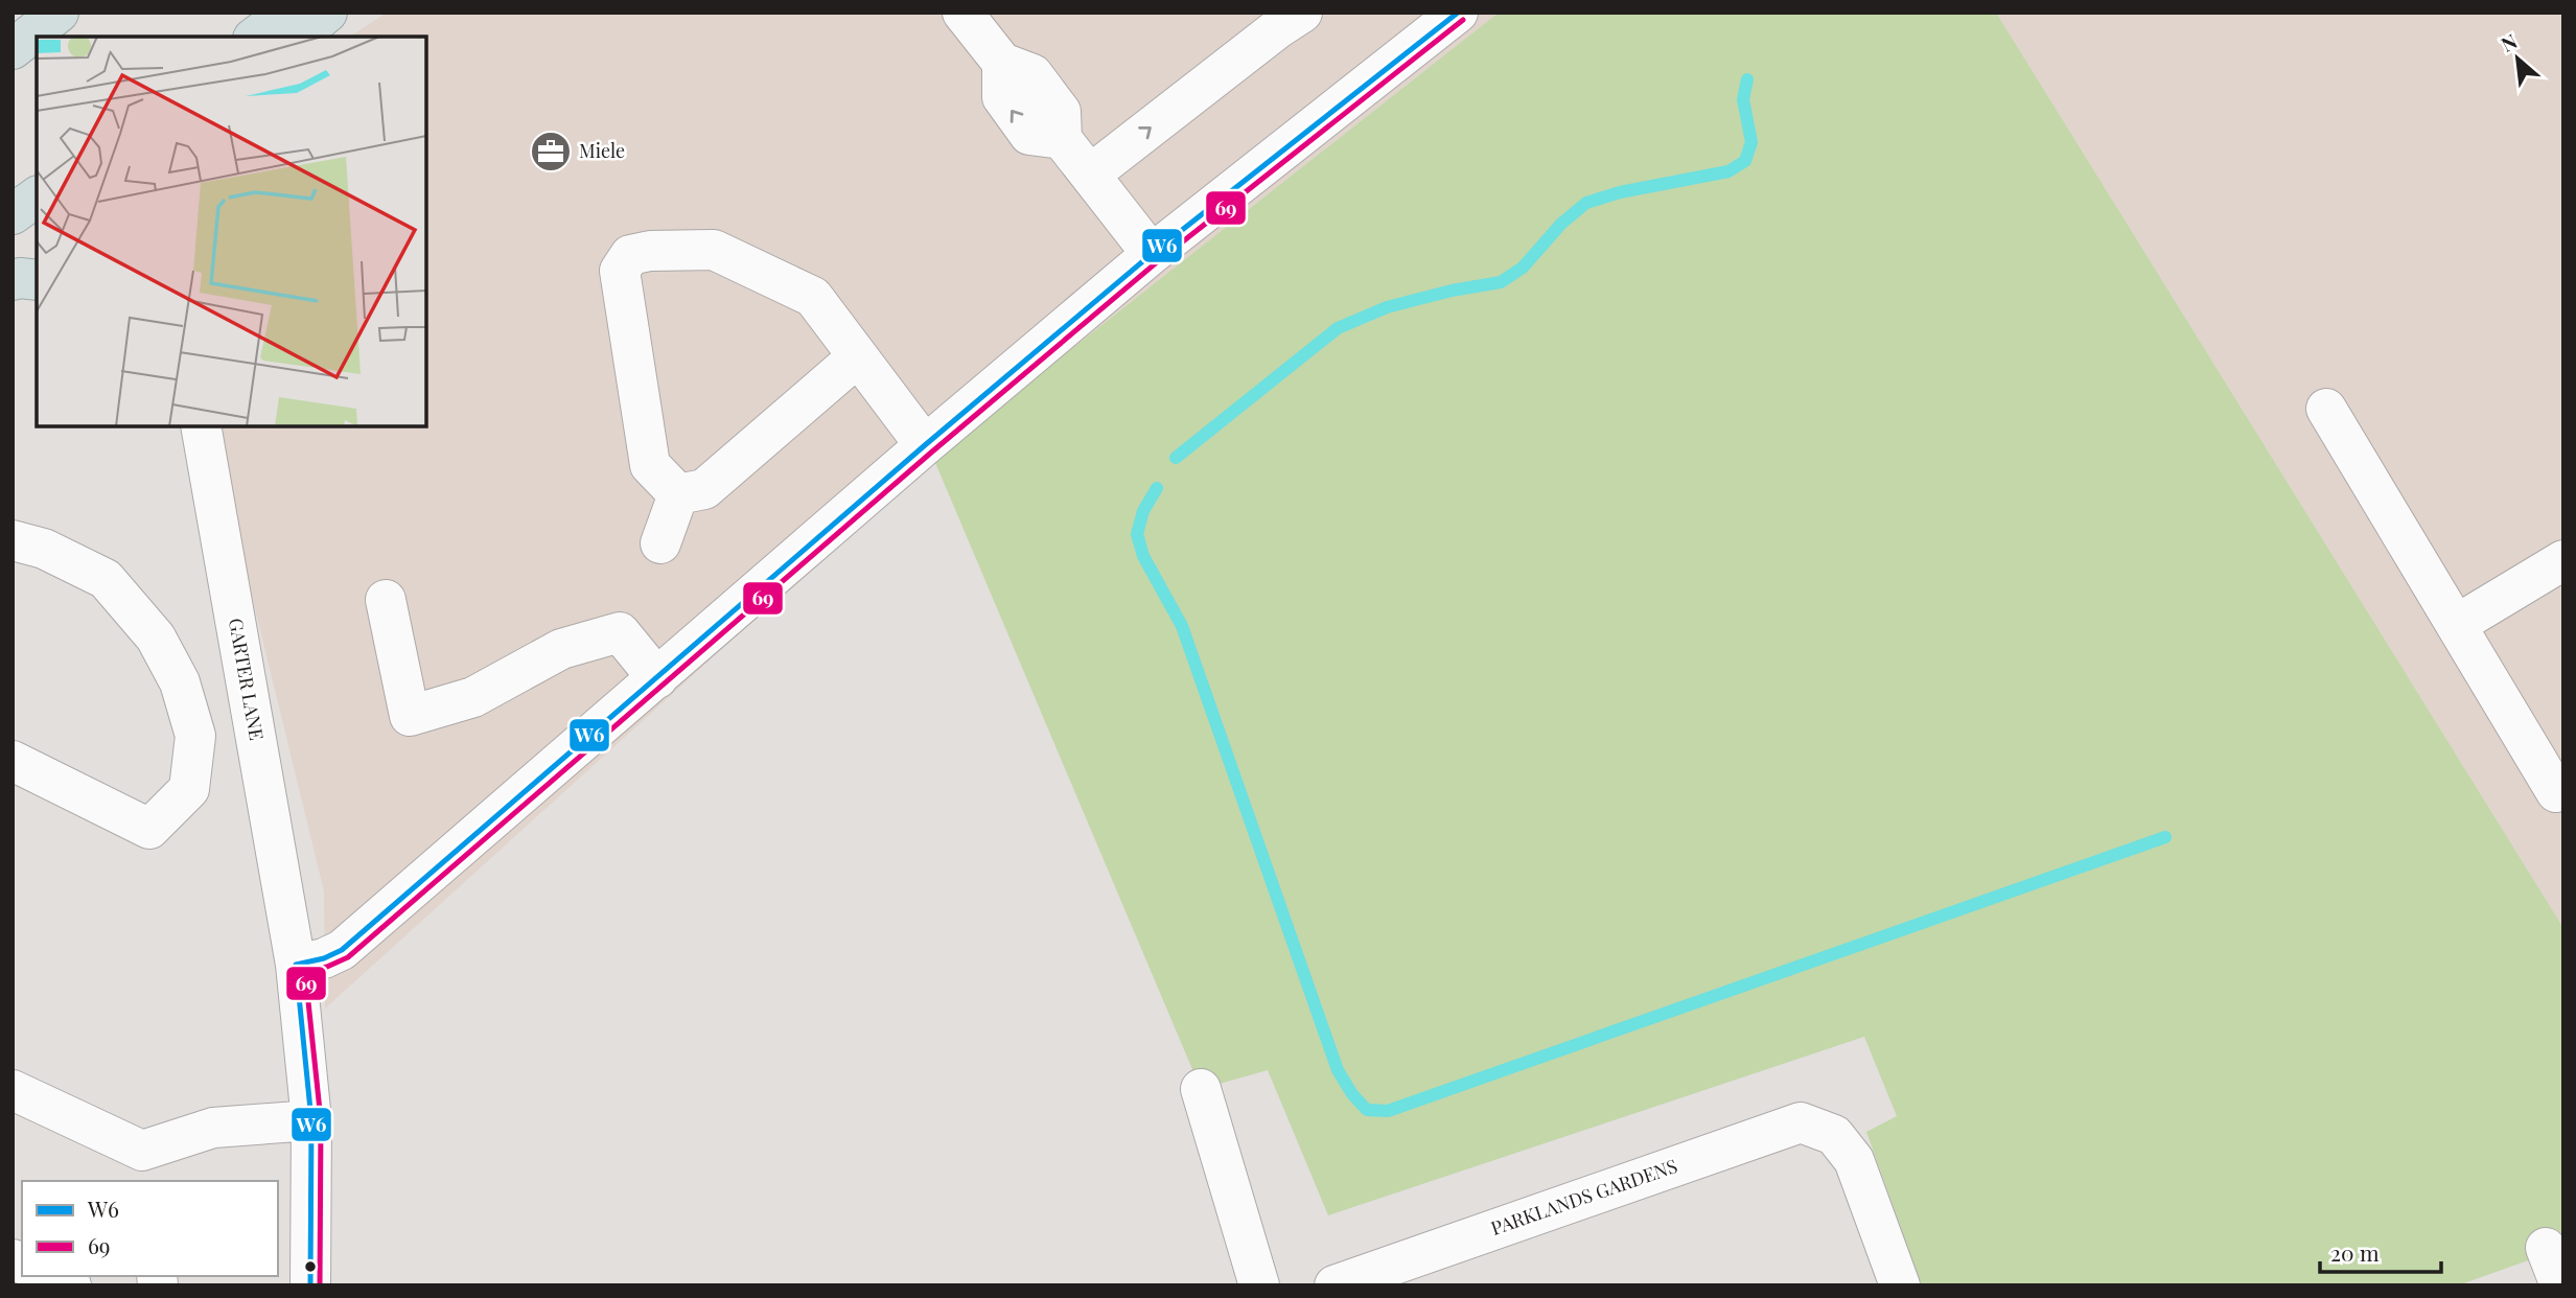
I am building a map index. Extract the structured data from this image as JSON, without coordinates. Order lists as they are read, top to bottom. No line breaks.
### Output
{"streets":{"street":["GARTER LANE","PARKLANDS GARDENS"]},"places":{"office":["Miele"]},"lines":["transit line W6","transit line 69"],"legend":["W6","69"],"scale_bar":"20 m","north":"top left"}
